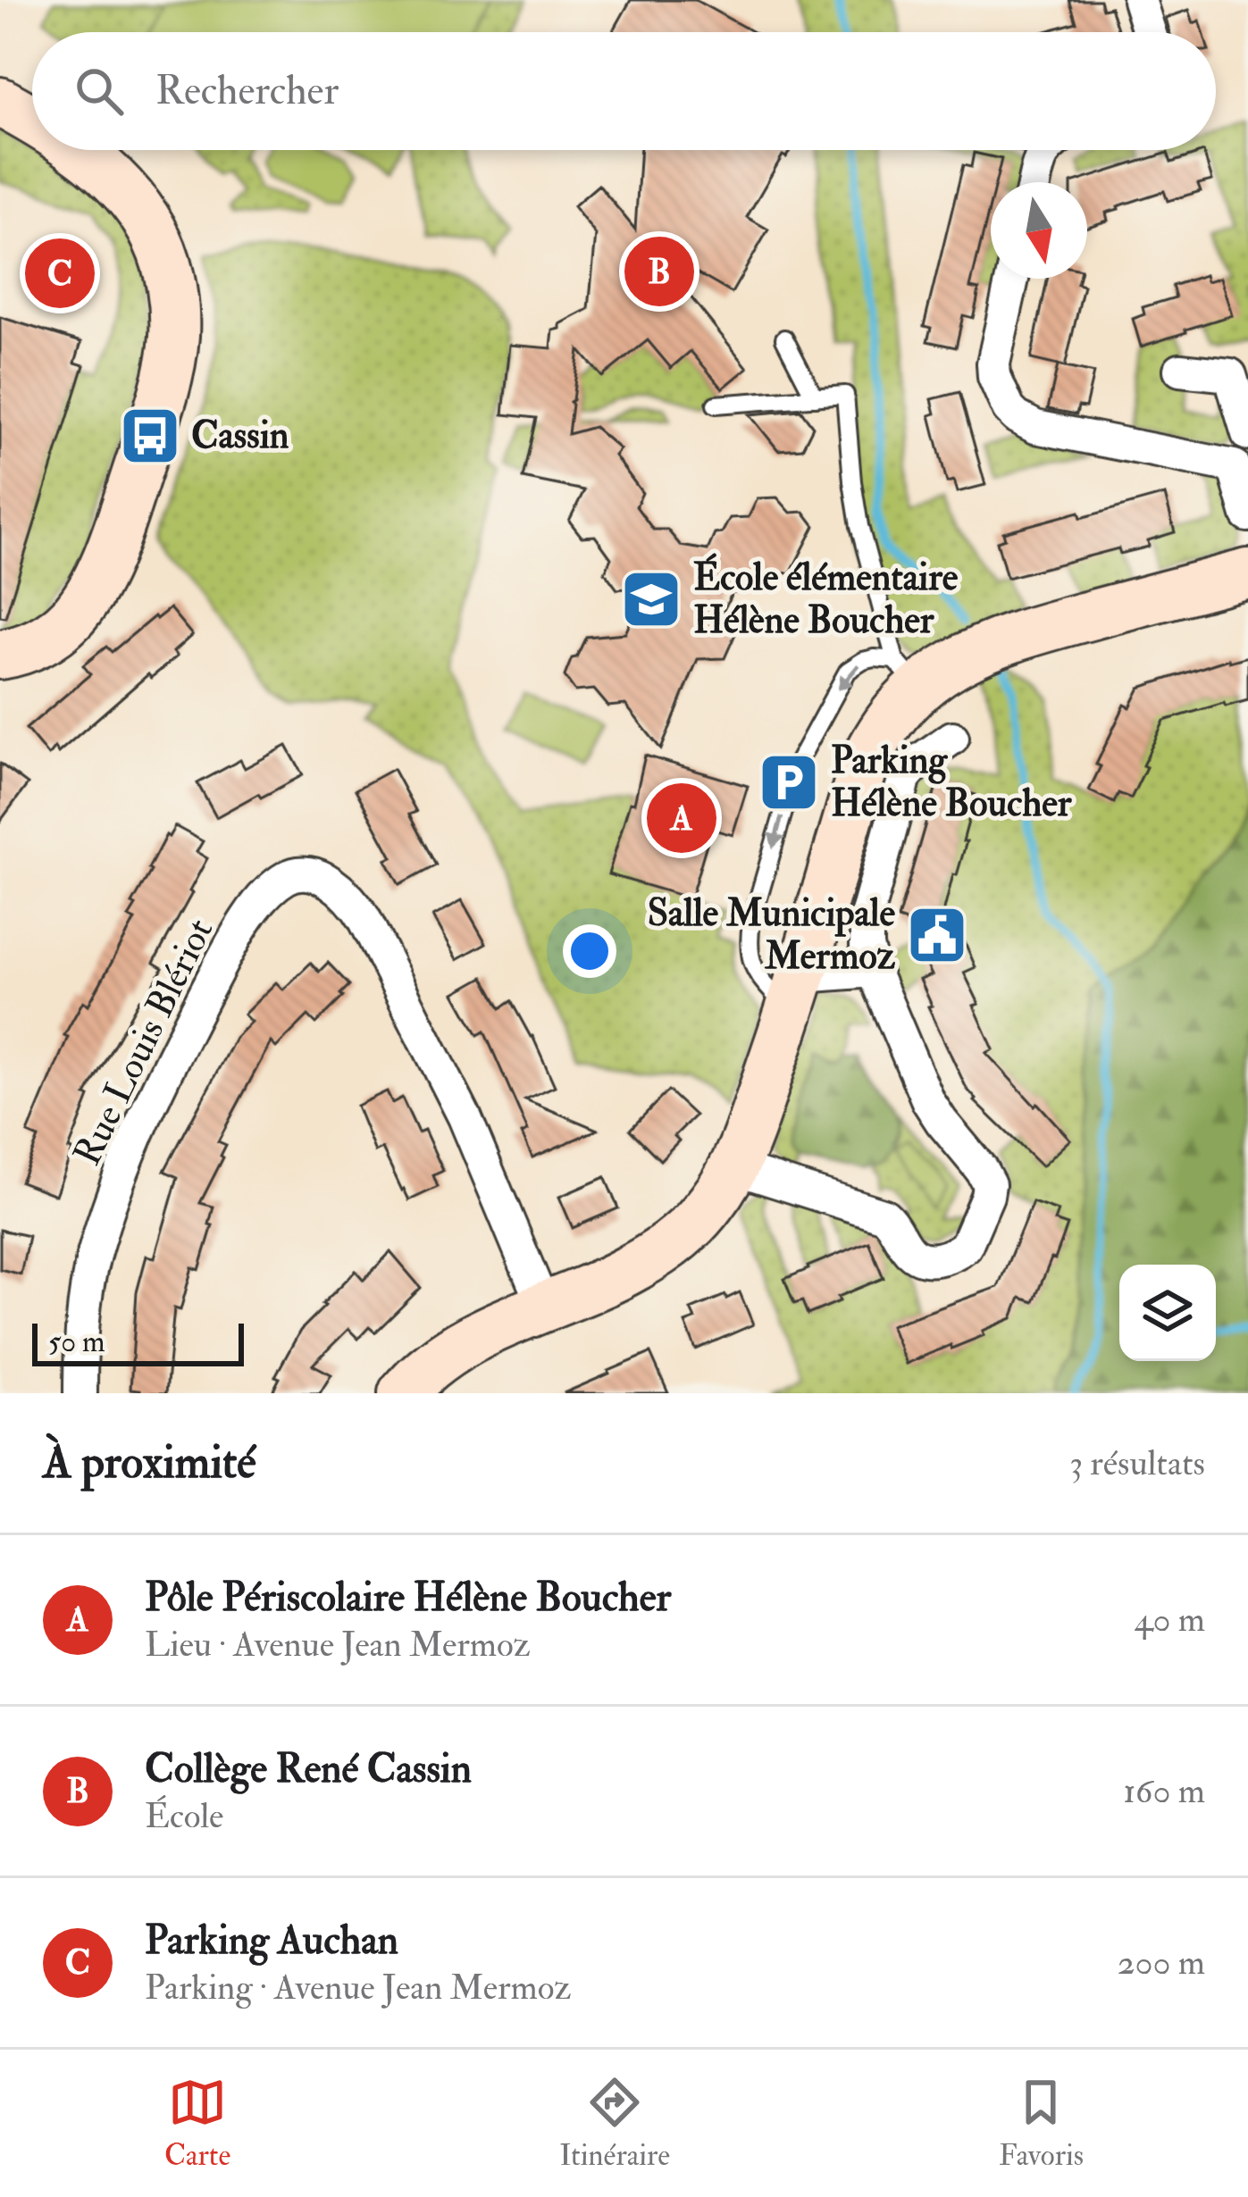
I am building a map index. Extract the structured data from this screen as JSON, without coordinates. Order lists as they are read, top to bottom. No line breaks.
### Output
{"streets":{"street":["Rue Louis Blériot"]},"places":{"bus stop":["Cassin"],"school or university":["École élémentaire Hélène Boucher"],"parking":["Parking Hélène Boucher"],"public building":["Salle Municipale Mermoz"]},"scale_bar":"50 m","north":"bottom","page":{"search":"Rechercher","pins":["B","C","A"],"scale":"50 m","heading":["À proximité","3 résultats"],"list":[{"mark":"A","name":"Pôle Périscolaire Hélène Boucher","note":"Lieu · Avenue Jean Mermoz","value":"40 m"},{"mark":"B","name":"Collège René Cassin","note":"École","value":"160 m"},{"mark":"C","name":"Parking Auchan","note":"Parking · Avenue Jean Mermoz","value":"200 m"}],"nav":["Carte","Itinéraire","Favoris"]}}
